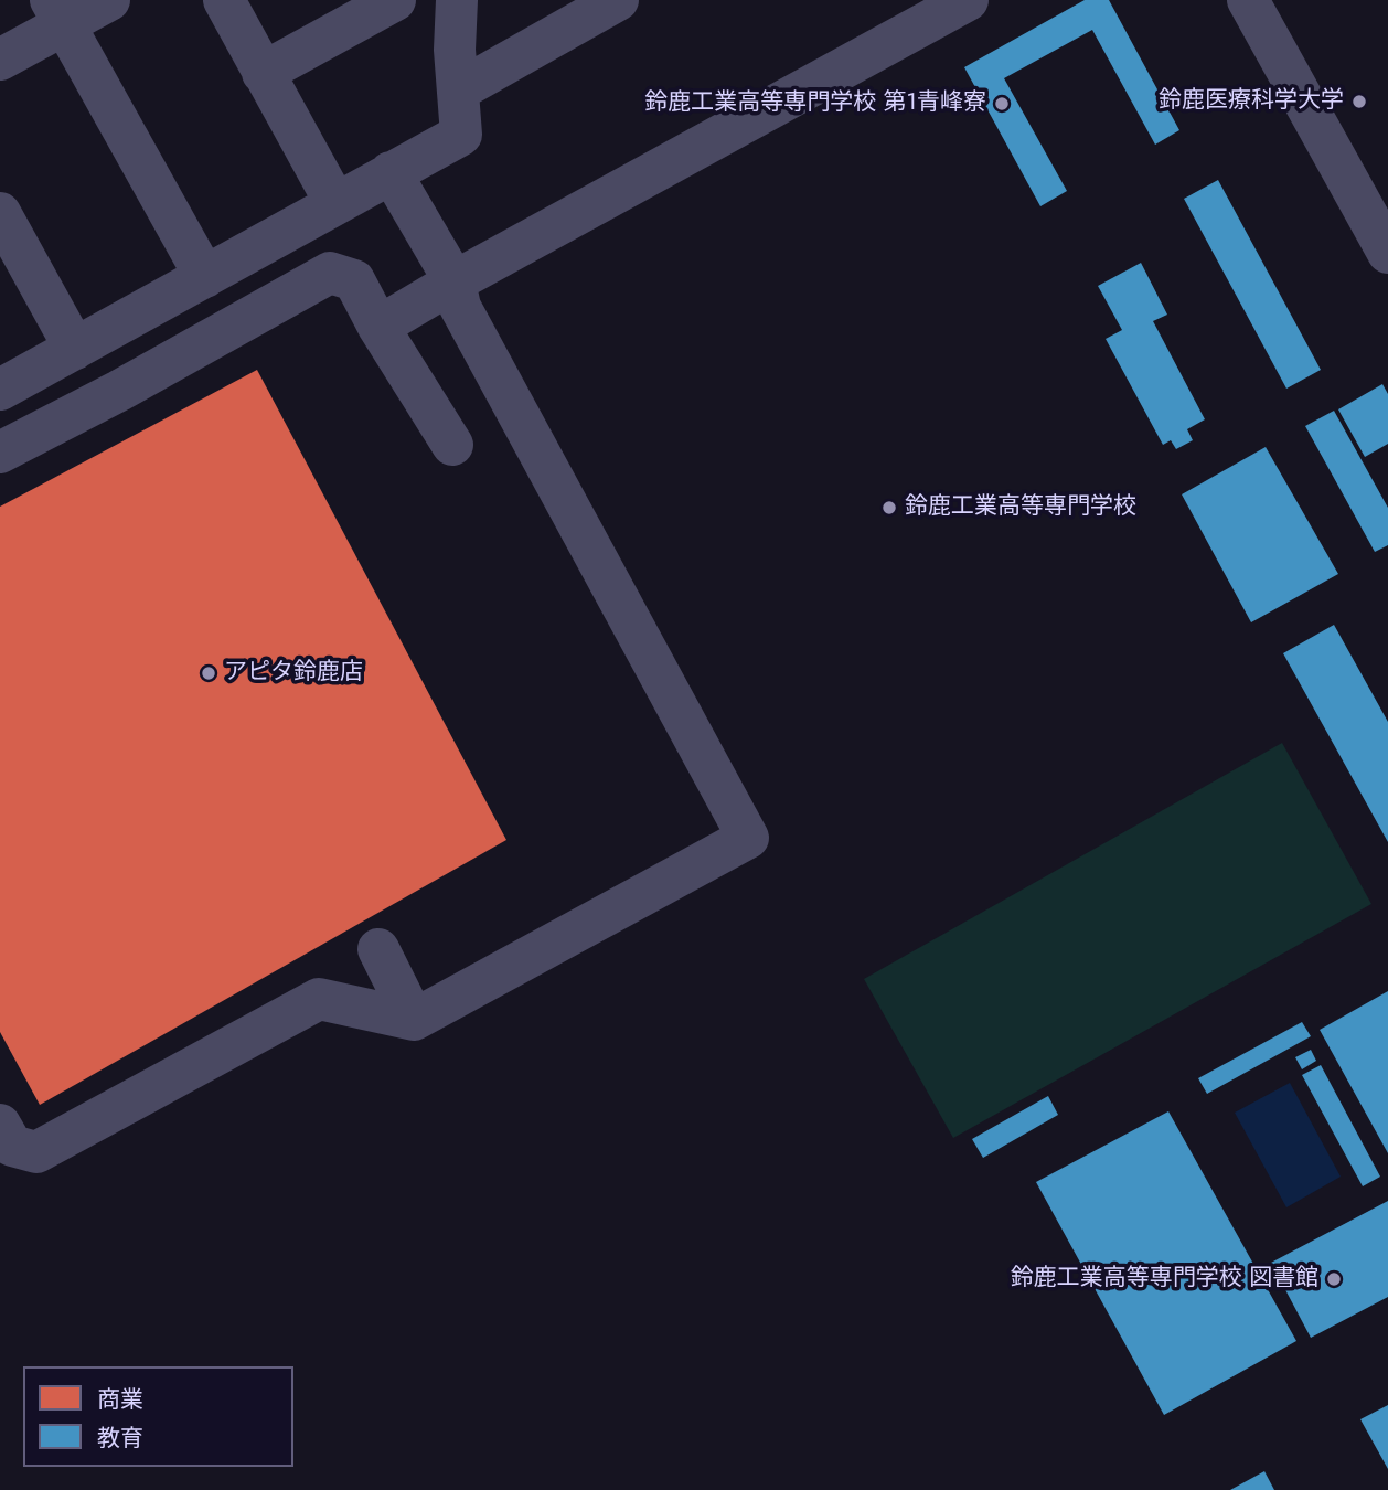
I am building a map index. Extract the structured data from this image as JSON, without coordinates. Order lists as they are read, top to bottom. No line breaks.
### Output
{"places":["鈴鹿医療科学大学","鈴鹿工業高等専門学校 第1青峰寮","鈴鹿工業高等専門学校","アピタ鈴鹿店","鈴鹿工業高等専門学校 図書館"],"legend":["商業","教育"]}
